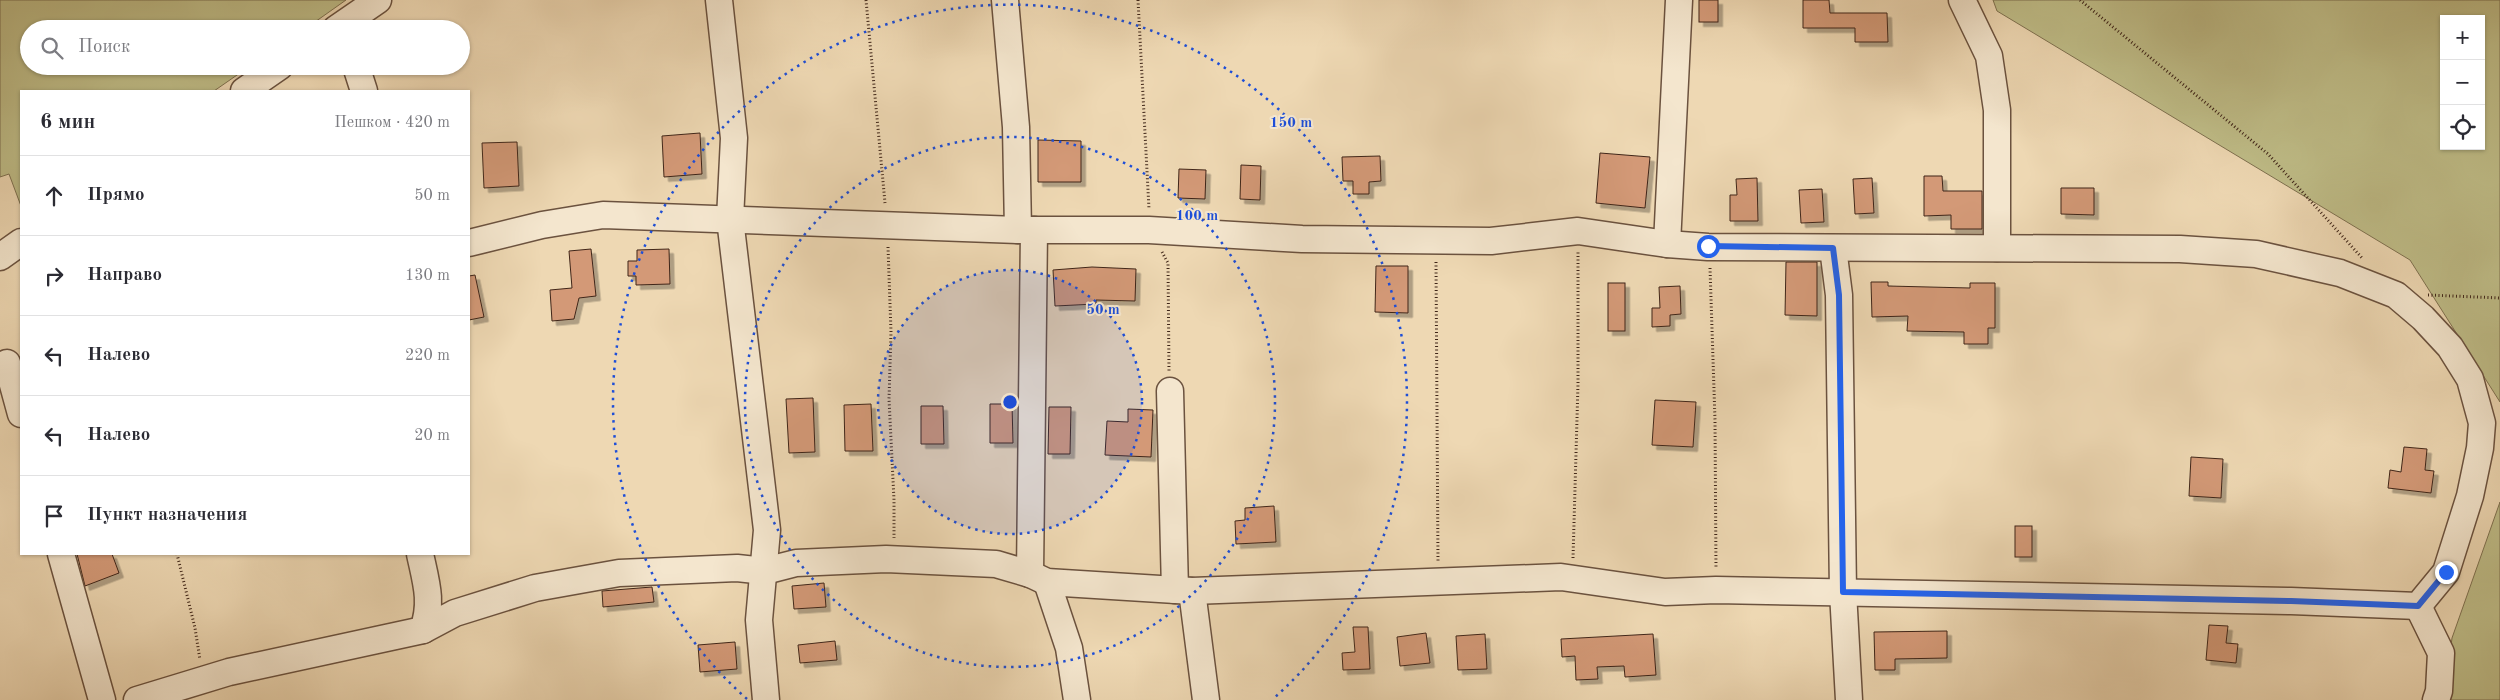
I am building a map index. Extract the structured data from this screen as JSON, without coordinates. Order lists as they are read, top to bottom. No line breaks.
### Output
{"page":{"map_buttons":["+","−"],"search":"Поиск","heading":["6 мин","Пешком · 420 m"],"list":[["Прямо","50 m"],["Направо","130 m"],["Налево","220 m"],["Налево","20 m"],"Пункт назначения"]},"rings":["150 m","100 m","50 m"]}
